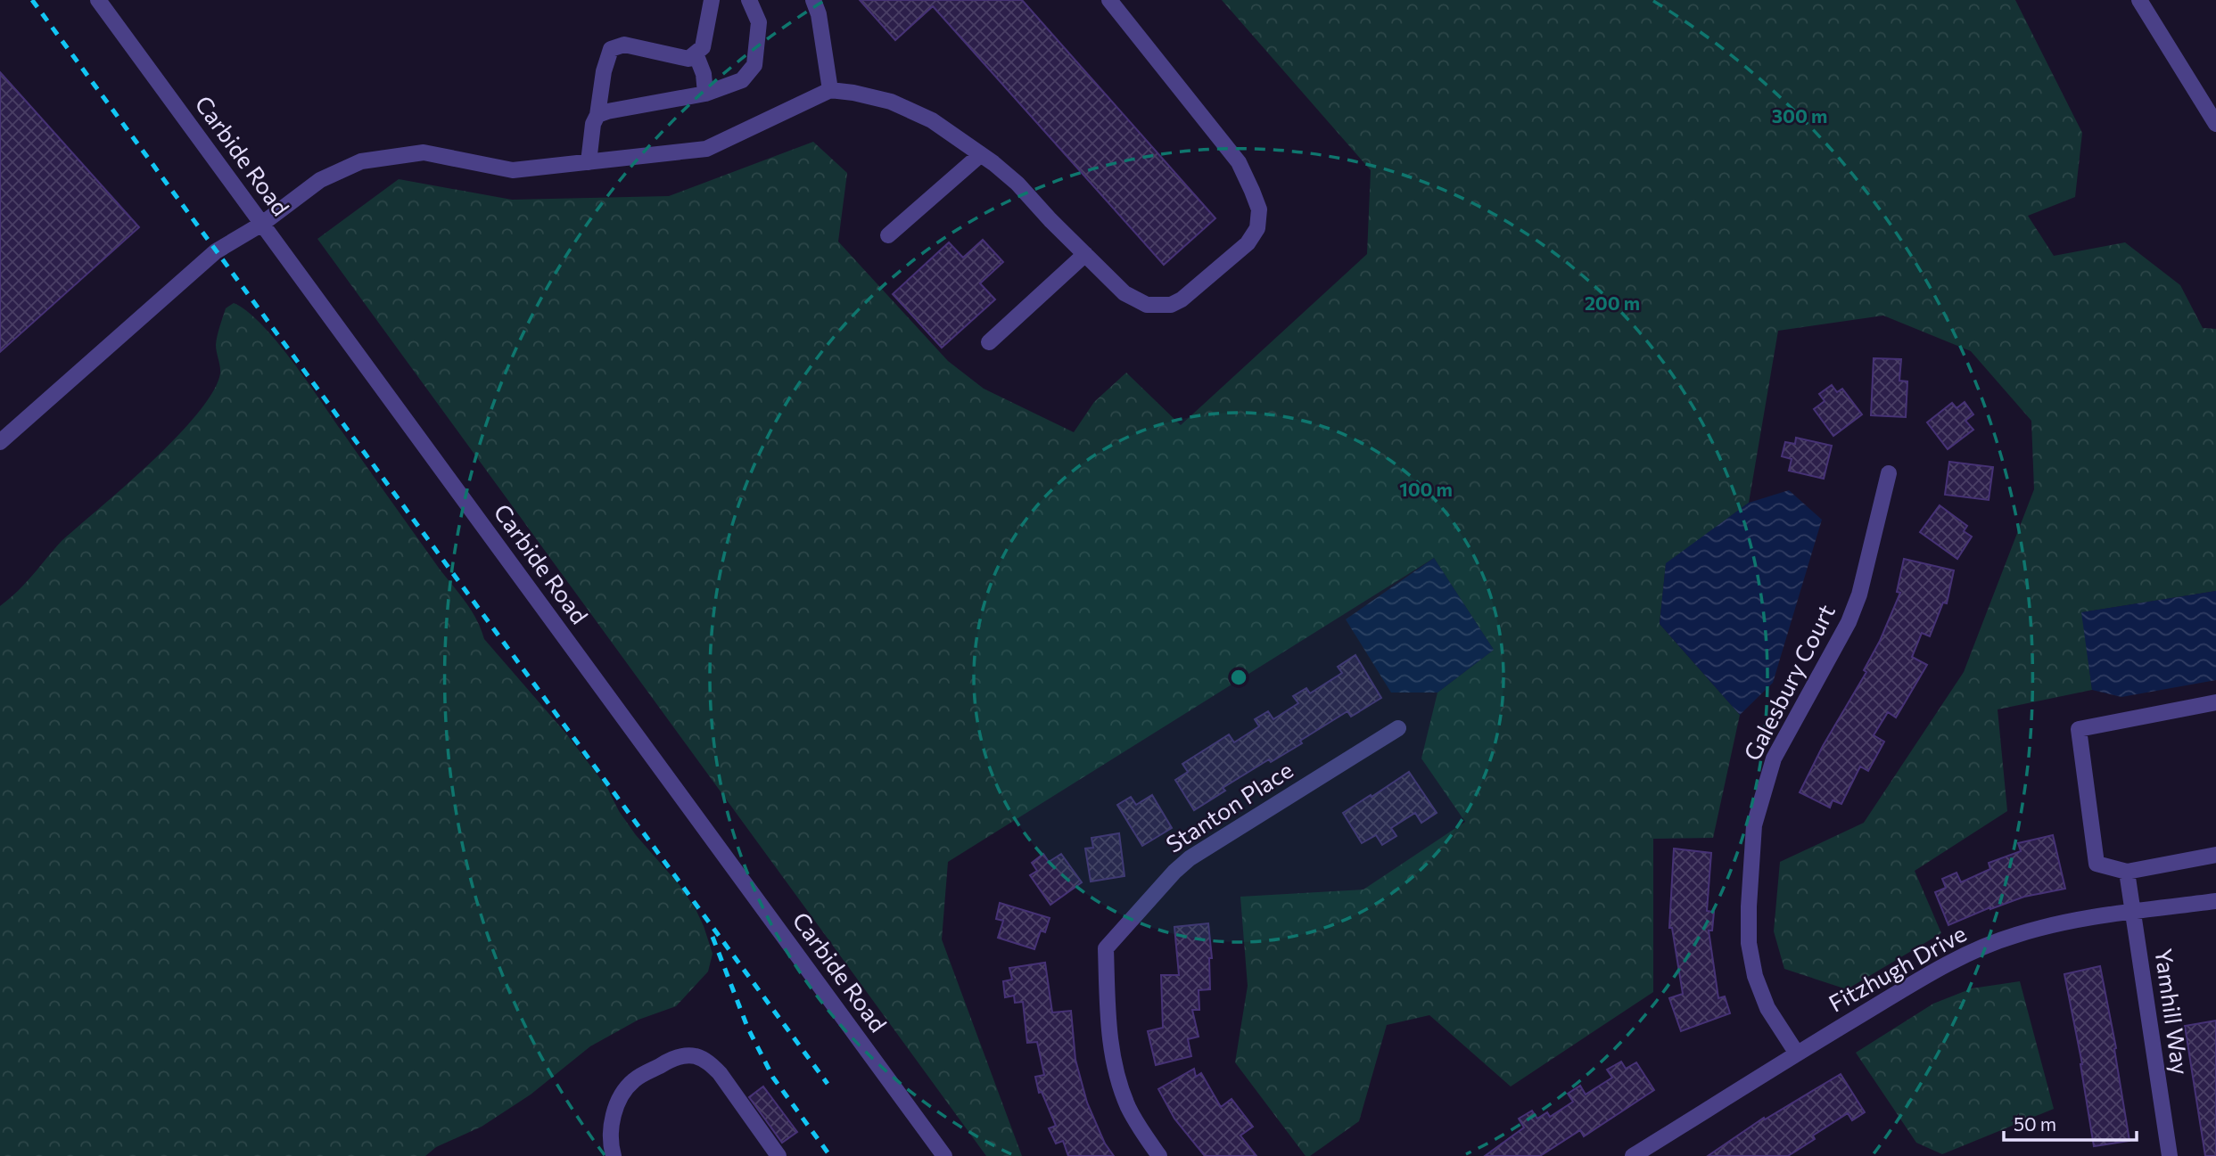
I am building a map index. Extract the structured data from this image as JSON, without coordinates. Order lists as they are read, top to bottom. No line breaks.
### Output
{"streets":{"street":["Carbide Road","Galesbury Court","Stanton Place","Fitzhugh Drive","Yamhill Way"]},"crossings":[["Galesbury Court","Fitzhugh Drive"],["Fitzhugh Drive","Yamhill Way"]],"scale_bar":"50 m","rings":["300 m","200 m","100 m"]}
